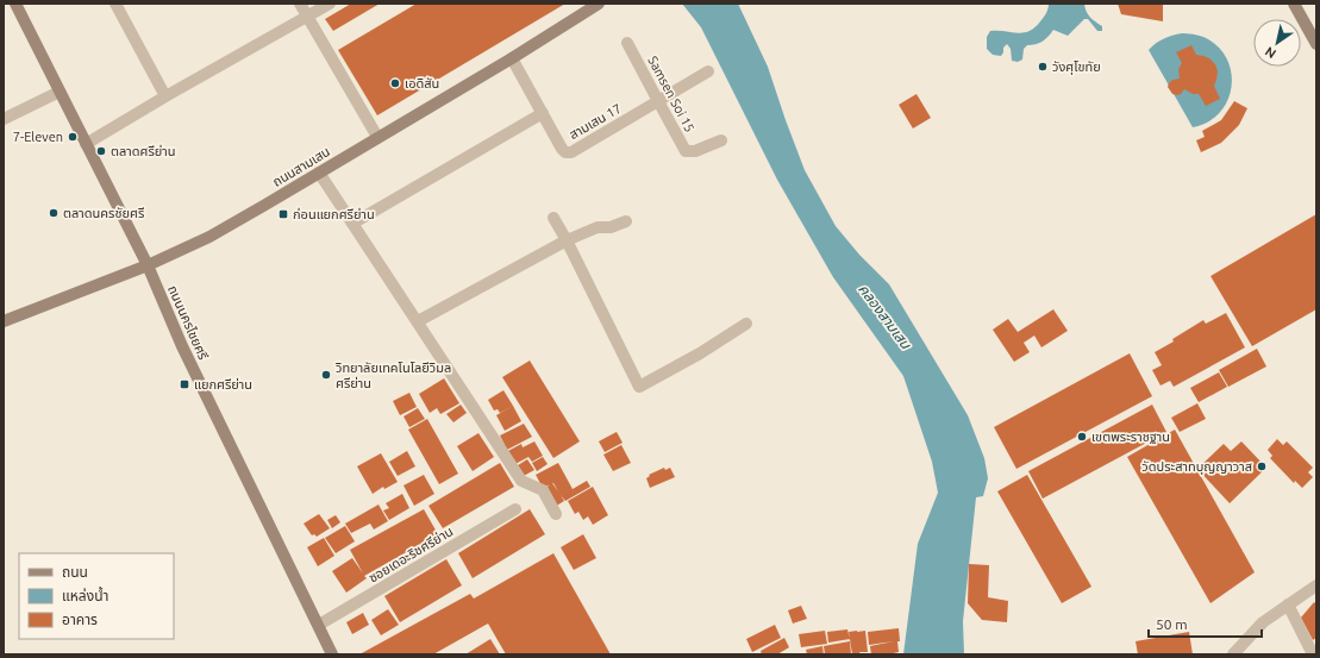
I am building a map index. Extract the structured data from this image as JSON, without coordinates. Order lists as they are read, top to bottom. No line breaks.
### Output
{"streets":{"main road":["ถนนสามเสน","ถนนนครไชยศรี"],"street":["Samsen Soi 15","สามเสน 17","ซอยเดอะริชศรีย่าน"]},"crossings":[["Samsen Soi 15","สามเสน 17"],["สามเสน 17","ถนนสามเสน"],["ถนนสามเสน","ถนนนครไชยศรี"],["ถนนนครไชยศรี","ซอยเดอะริชศรีย่าน"]],"water":["คลองสามเสน"],"places":{"other":["วังศุโขทัย","เอดิสัน","7-Eleven","ตลาดศรีย่าน","ตลาดนครชัยศรี","วิทยาลัยเทคโนโลยีวิมล ศรีย่าน","เขตพระราชฐาน","วัดประสาทบุญญาวาส"],"transit":["ก่อนแยกศรีย่าน","แยกศรีย่าน"]},"legend":["ถนน","แหล่งน้ำ","อาคาร"],"scale_bar":"50 m","north":"bottom left"}
